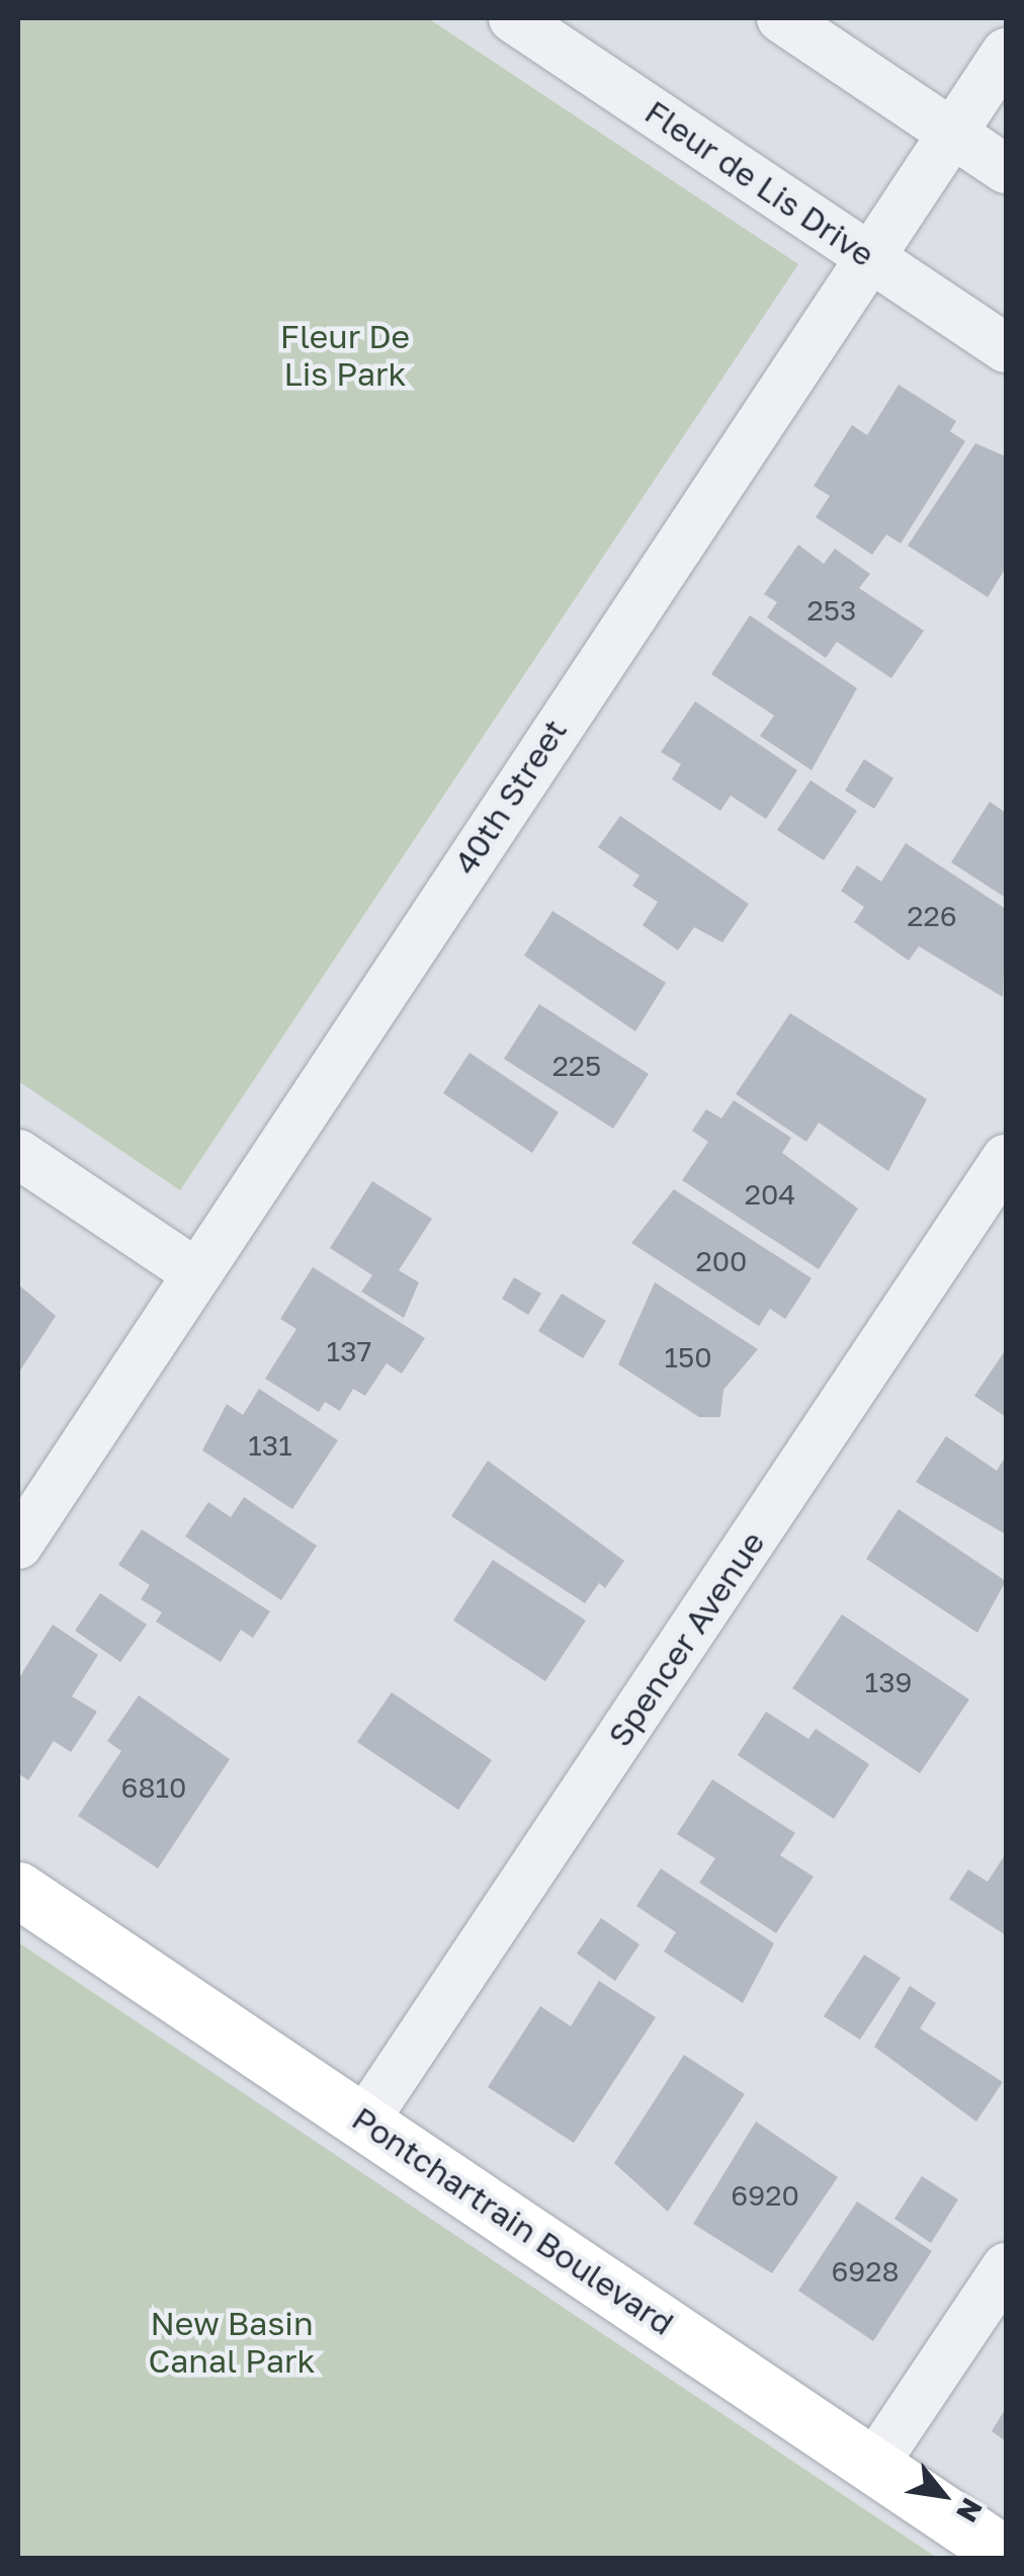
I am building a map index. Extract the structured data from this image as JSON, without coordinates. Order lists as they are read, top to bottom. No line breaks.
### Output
{"streets":{"main road":["Pontchartrain Boulevard"],"street":["Fleur de Lis Drive","40th Street","Spencer Avenue"]},"crossings":[["Fleur de Lis Drive","40th Street"],["Spencer Avenue","Pontchartrain Boulevard"]],"parks":["Fleur De Lis Park","New Basin Canal Park"],"house_numbers":["253","226","225","204","200","137","150","131","139","6810","6920","6928"],"north":"bottom right"}
